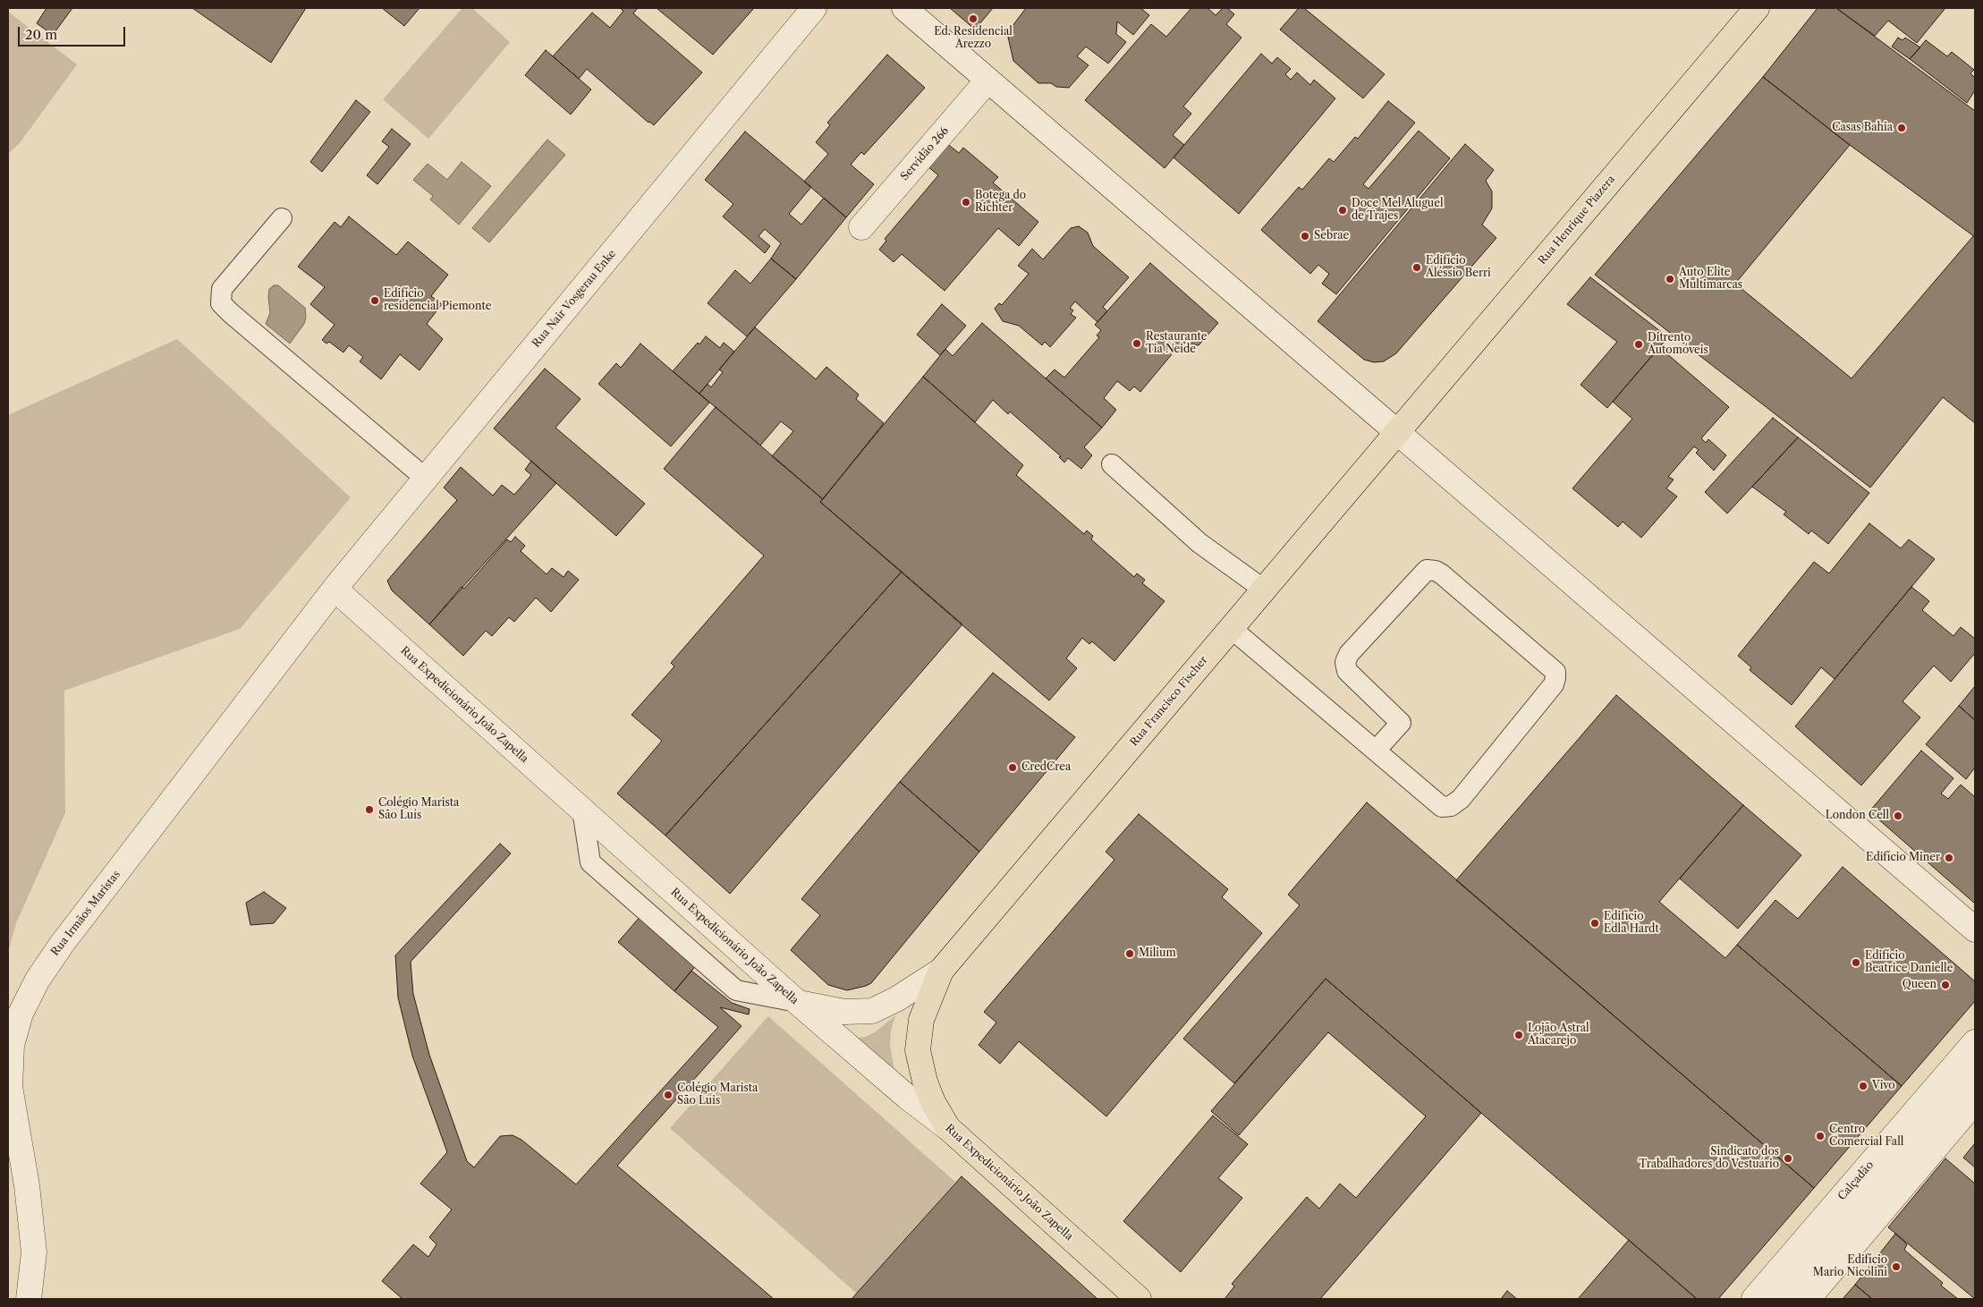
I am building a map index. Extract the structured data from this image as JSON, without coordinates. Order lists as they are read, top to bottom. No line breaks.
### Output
{"streets":{"main road":["Rua Henrique Piazera","Rua Francisco Fischer","Rua Expedicionário João Zapella"],"street":["Servidão 266","Rua Nair Vosgerau Enke","Rua Irmãos Maristas","Calçadão"]},"crossings":[["Rua Henrique Piazera","Rua Francisco Fischer"],["Rua Nair Vosgerau Enke","Rua Expedicionário João Zapella"],["Rua Nair Vosgerau Enke","Rua Irmãos Maristas"],["Rua Francisco Fischer","Rua Expedicionário João Zapella"],["Rua Expedicionário João Zapella","Rua Irmãos Maristas"]],"places":["Ed. Residencial Arezzo","Casas Bahia","Botega do Richter","Doce Mel Aluguel de Trajes","Sebrae","Edifício Aléssio Berri","Auto Elite Multimarcas","Edifício residencial Piemonte","Restaurante Tia Neide","Ditrento Automóveis","CredCrea","Colégio Marista São Luís","London Cell","Edifício Miner","Edifício Edla Hardt","Milium","Edifício Beatrice Danielle","Queen","Lojão Astral Atacarejo","Vivo","Colégio Marista São Luis","Centro Comercial Fall","Sindicato dos Trabalhadores do Vestuário","Edifício Mario Nicolini"],"scale_bar":"20 m"}
